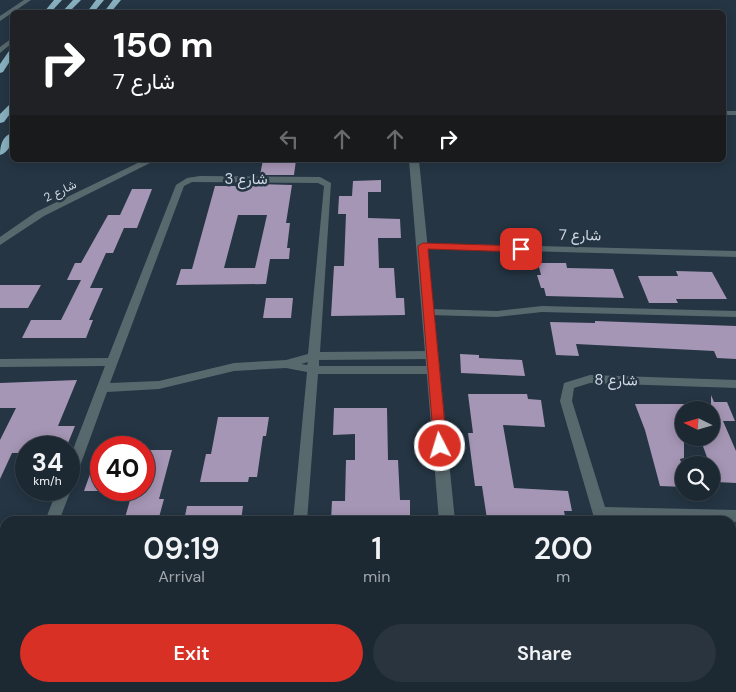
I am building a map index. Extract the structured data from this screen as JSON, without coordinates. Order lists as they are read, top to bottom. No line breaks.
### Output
{"streets":{"street":["شارع 3","شارع 2","شارع 7","شارع 8"]},"north":"left","page":{"turn":["150 m","شارع 7"],"speed":"34 km/h","limit":"40","eta":["09:19","Arrival","1","min","200","m"],"buttons":["Exit","Share"]}}
